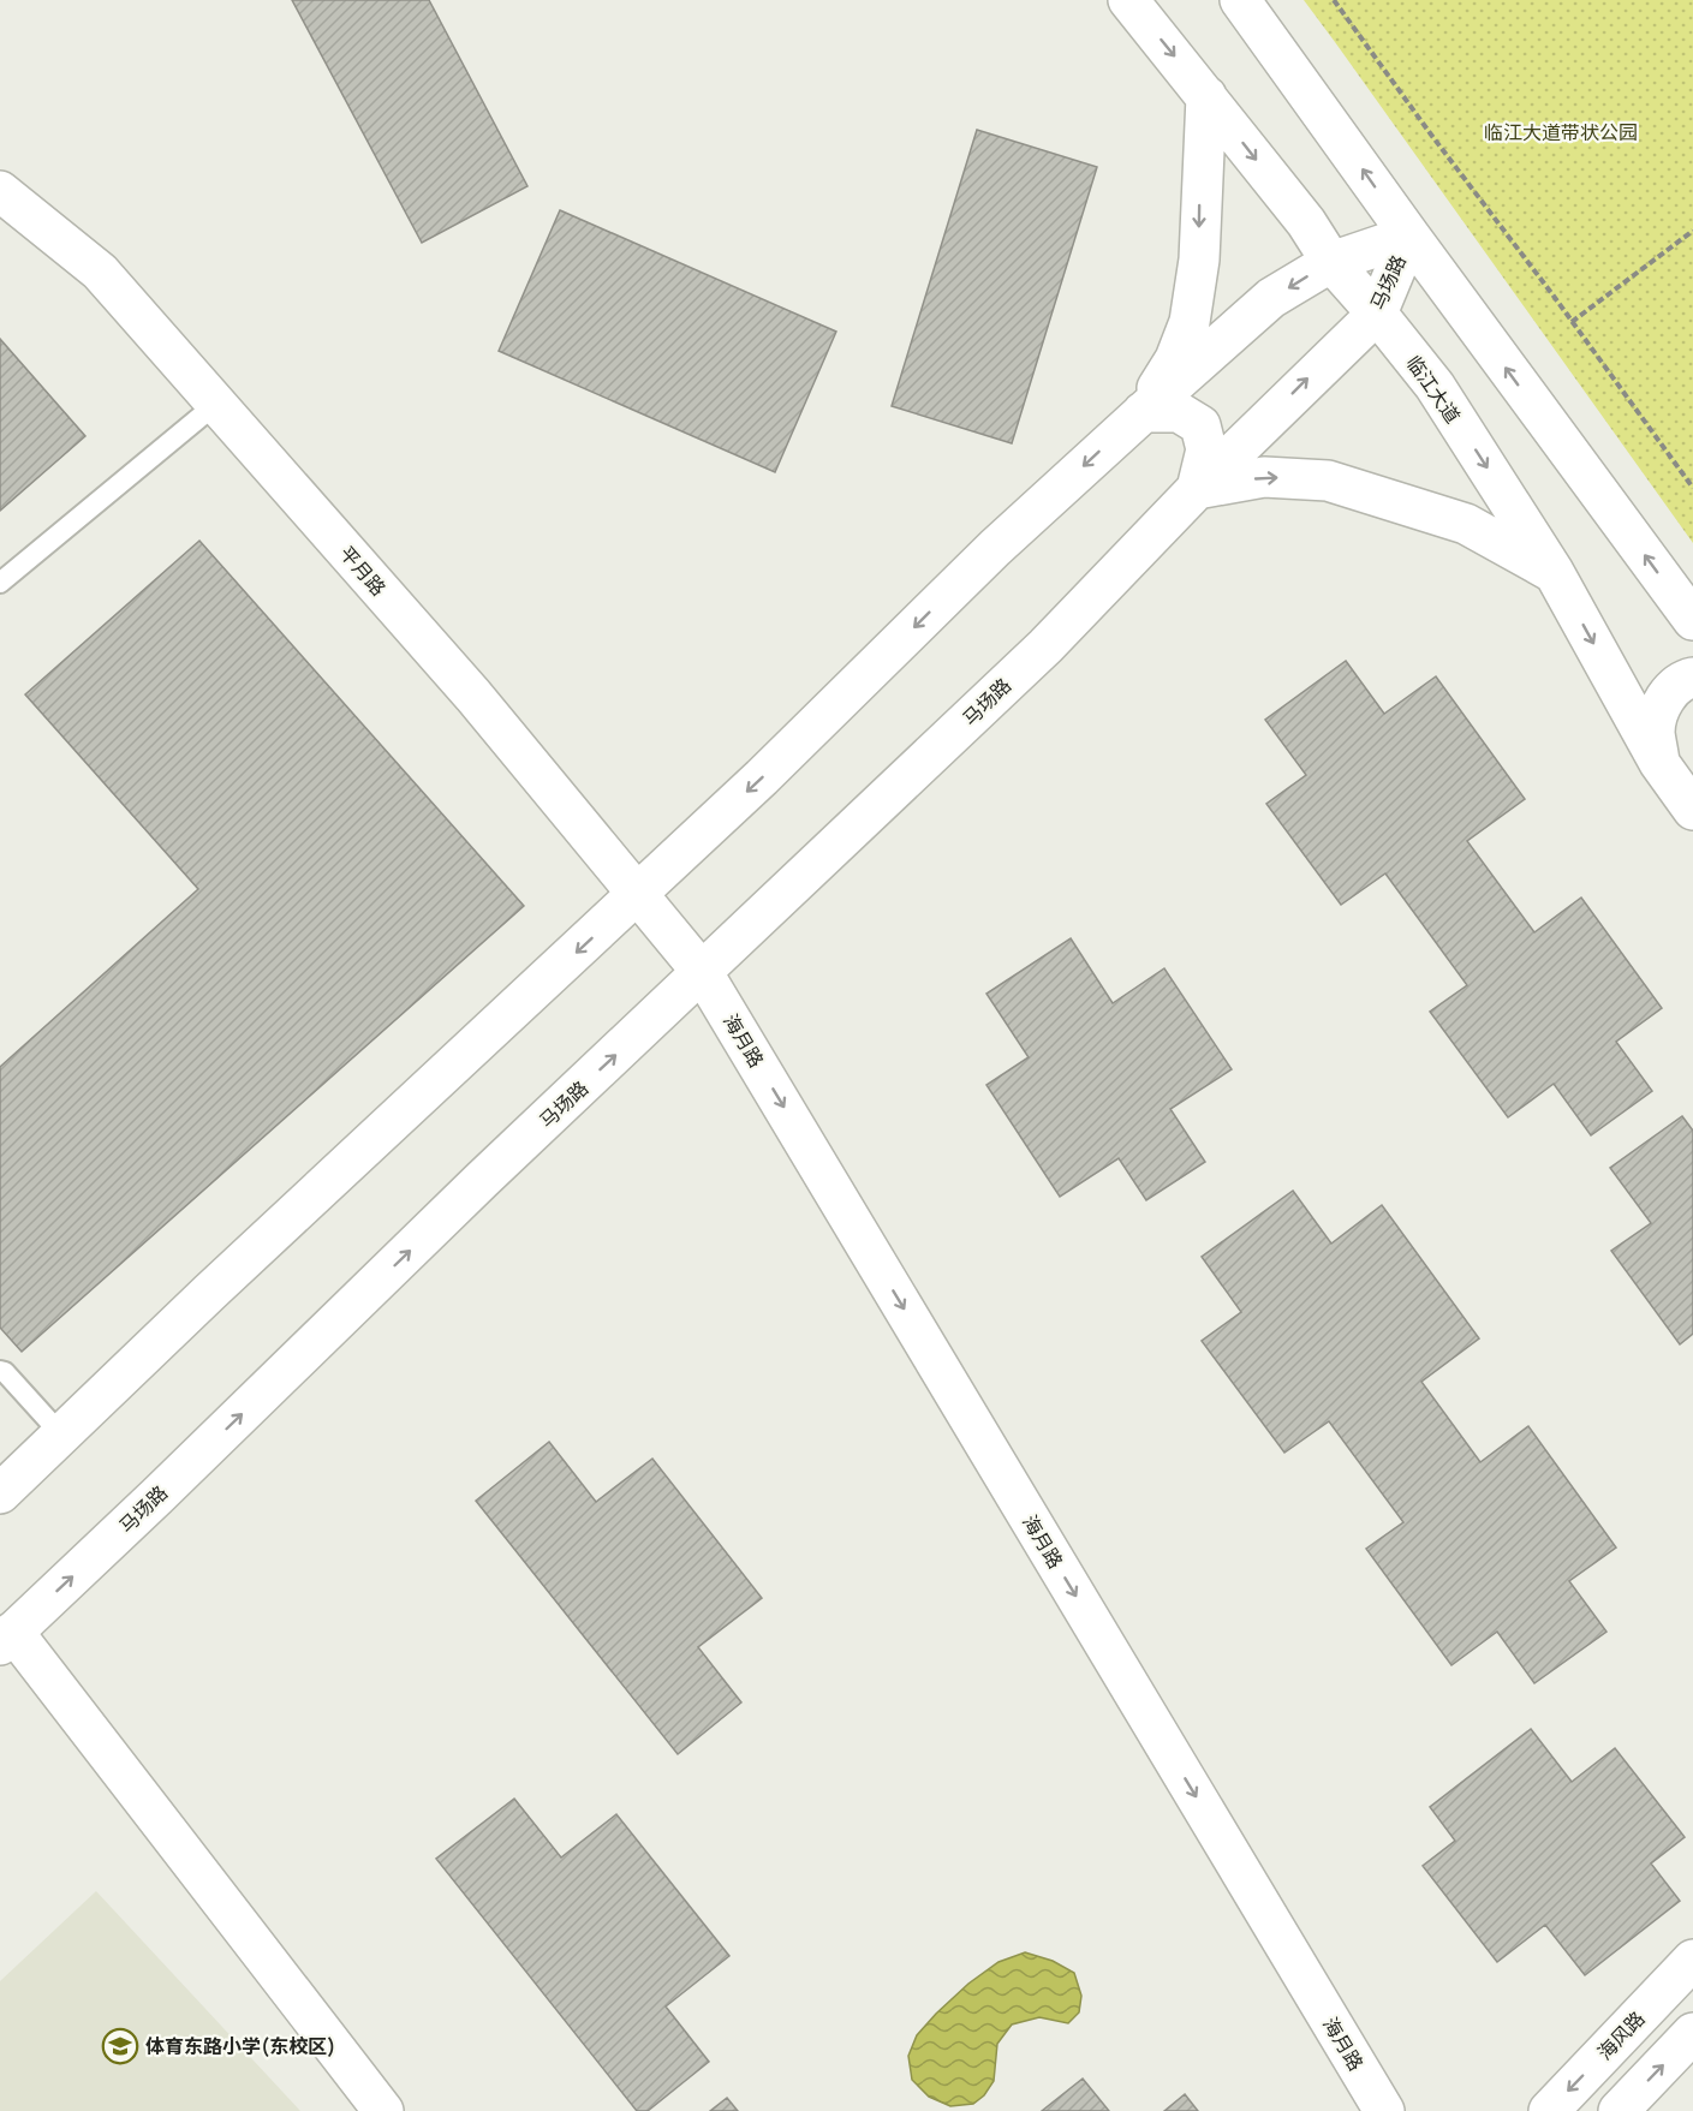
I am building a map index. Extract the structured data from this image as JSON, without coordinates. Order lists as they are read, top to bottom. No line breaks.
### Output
{"streets":{"main road":["马场路","临江大道","平月路","海月路","海风路"]},"crossings":[["马场路","临江大道"],["马场路","平月路"],["马场路","海月路"],["平月路","海月路"]],"one_way":["海月路"],"parks":["临江大道带状公园"],"places":{"school or university":["体育东路小学(东校区)"]}}
